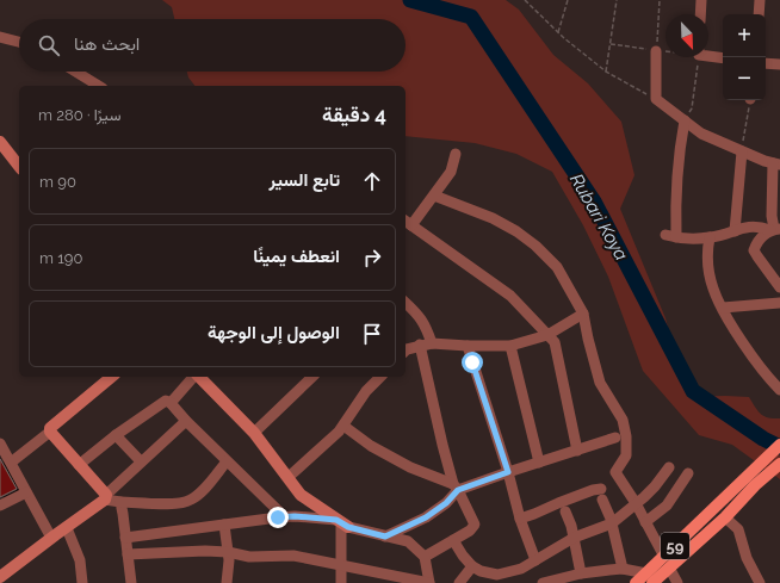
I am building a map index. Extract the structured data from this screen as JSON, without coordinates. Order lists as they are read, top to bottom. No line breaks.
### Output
{"streets":{"main road":["59"]},"water":["Rubari Koya"],"north":"bottom right","page":{"map_buttons":["+","−"],"search":"ابحث هنا","heading":["4 دقيقة","سيرًا · 280 m"],"list":[["تابع السير","90 m"],["انعطف يمينًا","190 m"],"الوصول إلى الوجهة"]}}
